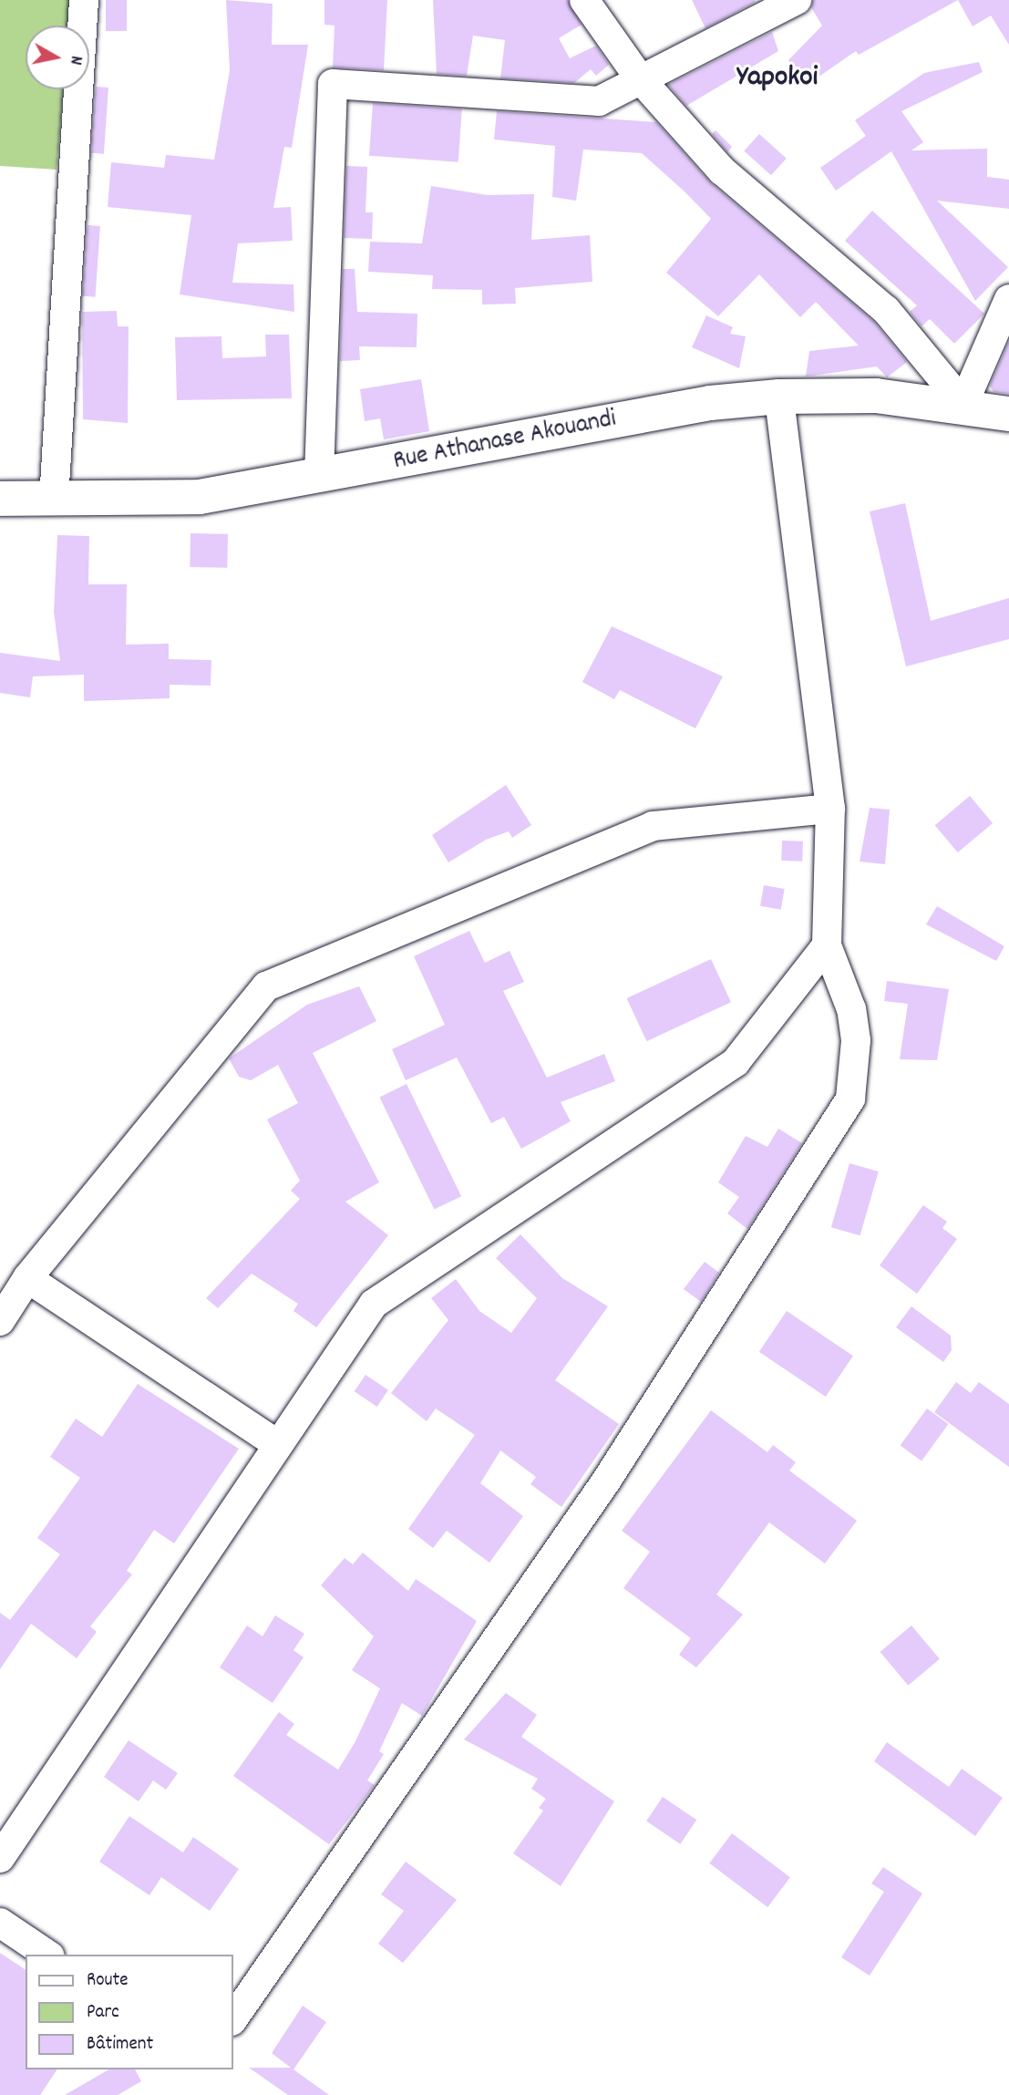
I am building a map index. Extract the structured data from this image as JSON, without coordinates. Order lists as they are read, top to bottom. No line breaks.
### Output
{"streets":{"street":["Rue Athanase Akouandi"]},"districts":["Yapokoi"],"legend":["Route","Parc","Bâtiment"],"north":"right"}
